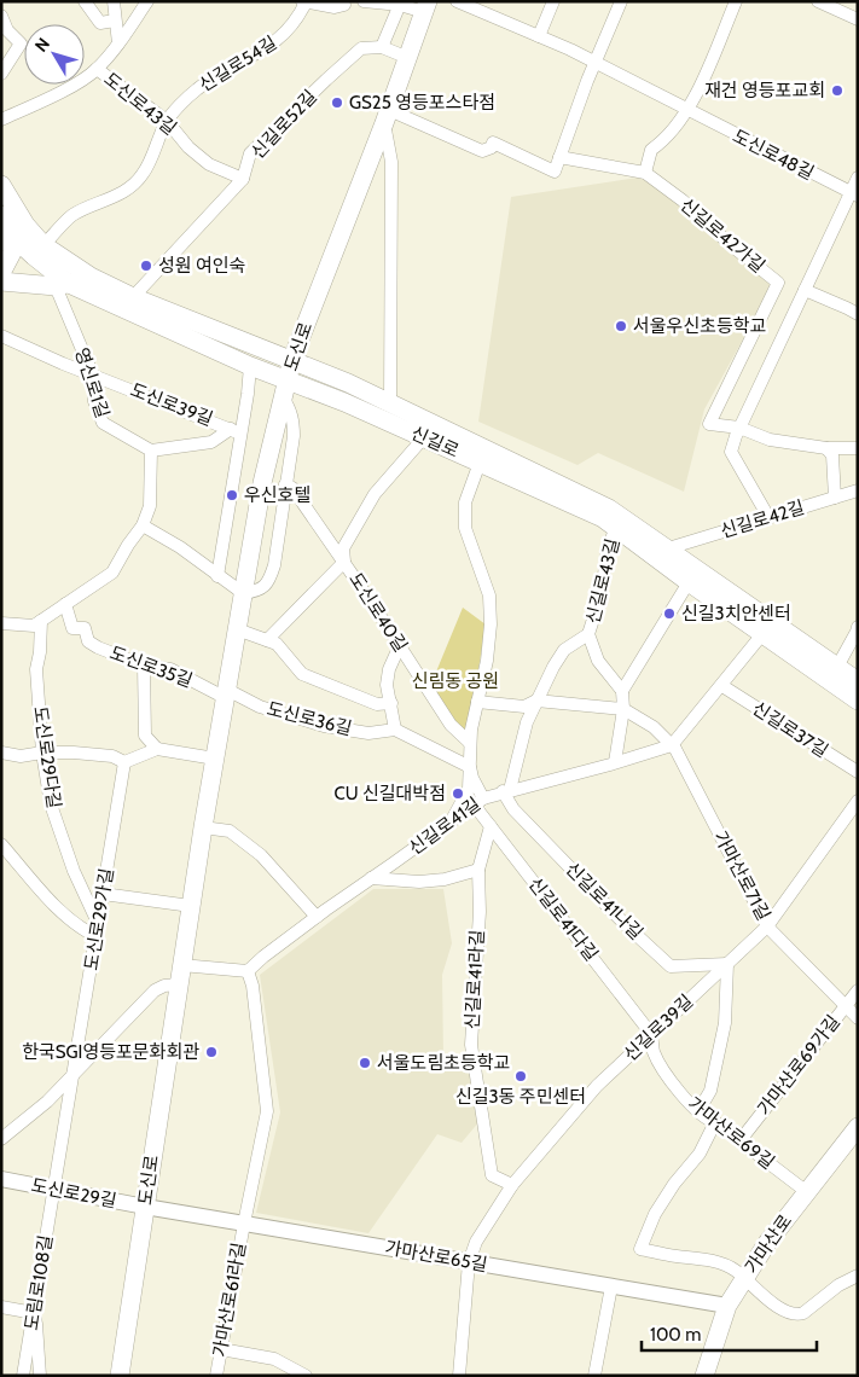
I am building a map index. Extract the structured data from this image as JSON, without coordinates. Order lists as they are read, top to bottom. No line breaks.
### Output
{"streets":{"main road":["도신로","신길로","가마산로"],"street":["신길로54길","도신로43길","신길로52길","도신로48길","신길로42가길","영신로1길","도신로39길","신길로42길","신길로43길","도신로40길","도신로35길","도신로36길","신길로37길","도신로29다길","신길로41길","가마산로71길","신길로41나길","도신로29가길","신길로41다길","신길로41라길","신길로39길","가마산로69가길","가마산로69길","도신로29길","가마산로65길","도림로108길","가마산로61라길"]},"crossings":[["신길로54길","도신로43길"],["신길로54길","신길로"],["도신로43길","신길로52길"],["신길로52길","신길로"],["도신로","신길로"],["도신로","도신로35길"],["도신로","도신로36길"],["도신로","도신로29길"],["도신로","가마산로65길"],["영신로1길","도신로39길"],["영신로1길","신길로"],["신길로","신길로42길"],["신길로","신길로43길"],["신길로43길","신길로41길"],["신길로43길","신길로41나길"],["도신로35길","도신로36길"],["도신로29다길","도신로29가길"],["신길로41길","가마산로71길"],["신길로41길","신길로41나길"],["신길로41길","신길로41다길"],["가마산로71길","신길로39길"],["가마산로71길","가마산로69가길"],["신길로41나길","신길로39길"],["도신로29가길","도신로29길"],["도신로29가길","도림로108길"],["신길로41다길","신길로41라길"],["신길로41다길","신길로39길"],["신길로41다길","가마산로69길"],["신길로41라길","신길로39길"],["신길로39길","가마산로69길"],["신길로39길","가마산로65길"],["가마산로69가길","가마산로69길"],["가마산로69길","가마산로"],["도신로29길","가마산로65길"],["도신로29길","도림로108길"],["가마산로","가마산로65길"],["가마산로65길","가마산로61라길"]],"parks":["신림동 공원"],"places":["재건 영등포교회","GS25 영등포스타점","성원 여인숙","서울우신초등학교","우신호텔","신길3치안센터","CU 신길대박점","한국SGI영등포문화회관","서울도림초등학교","신길3동 주민센터"],"scale_bar":"100 m","north":"top left"}
